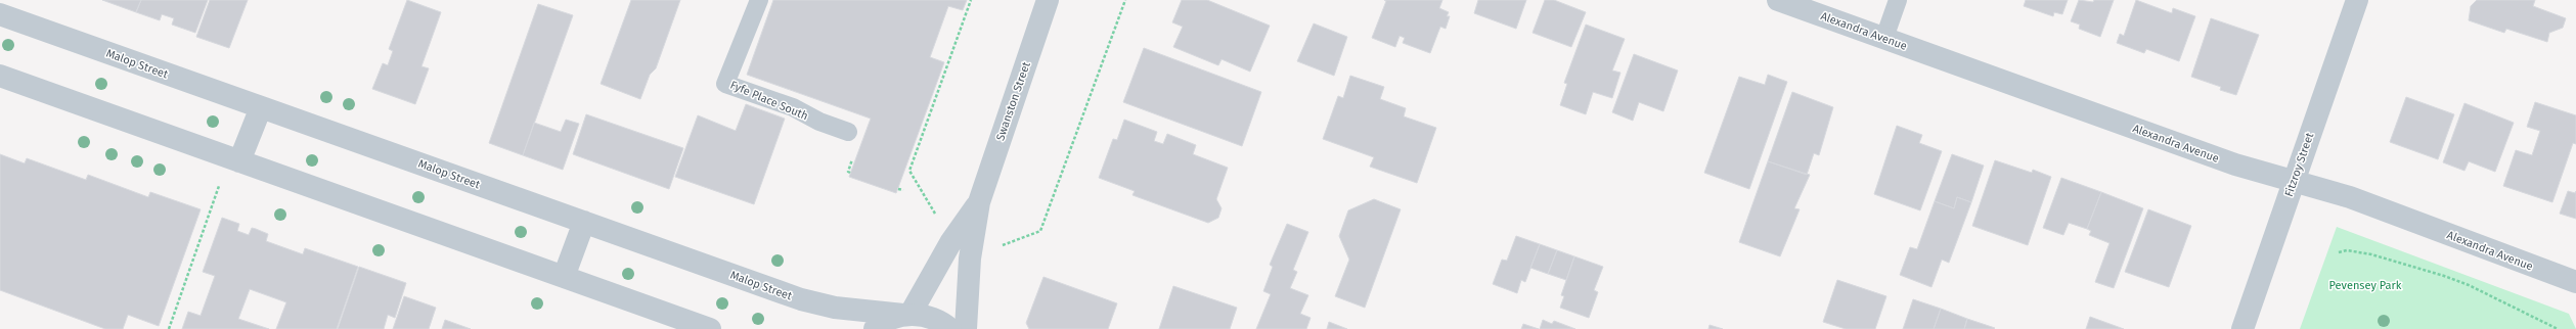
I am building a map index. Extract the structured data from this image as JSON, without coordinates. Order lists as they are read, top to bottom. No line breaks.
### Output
{"streets":{"street":["Alexandra Avenue","Malop Street","Swanston Street","Fitzroy Street"],"lane":["Fyfe Place South"]},"crossings":[["Alexandra Avenue","Fitzroy Street"],["Malop Street","Swanston Street"]],"parks":["Pevensey Park"]}
